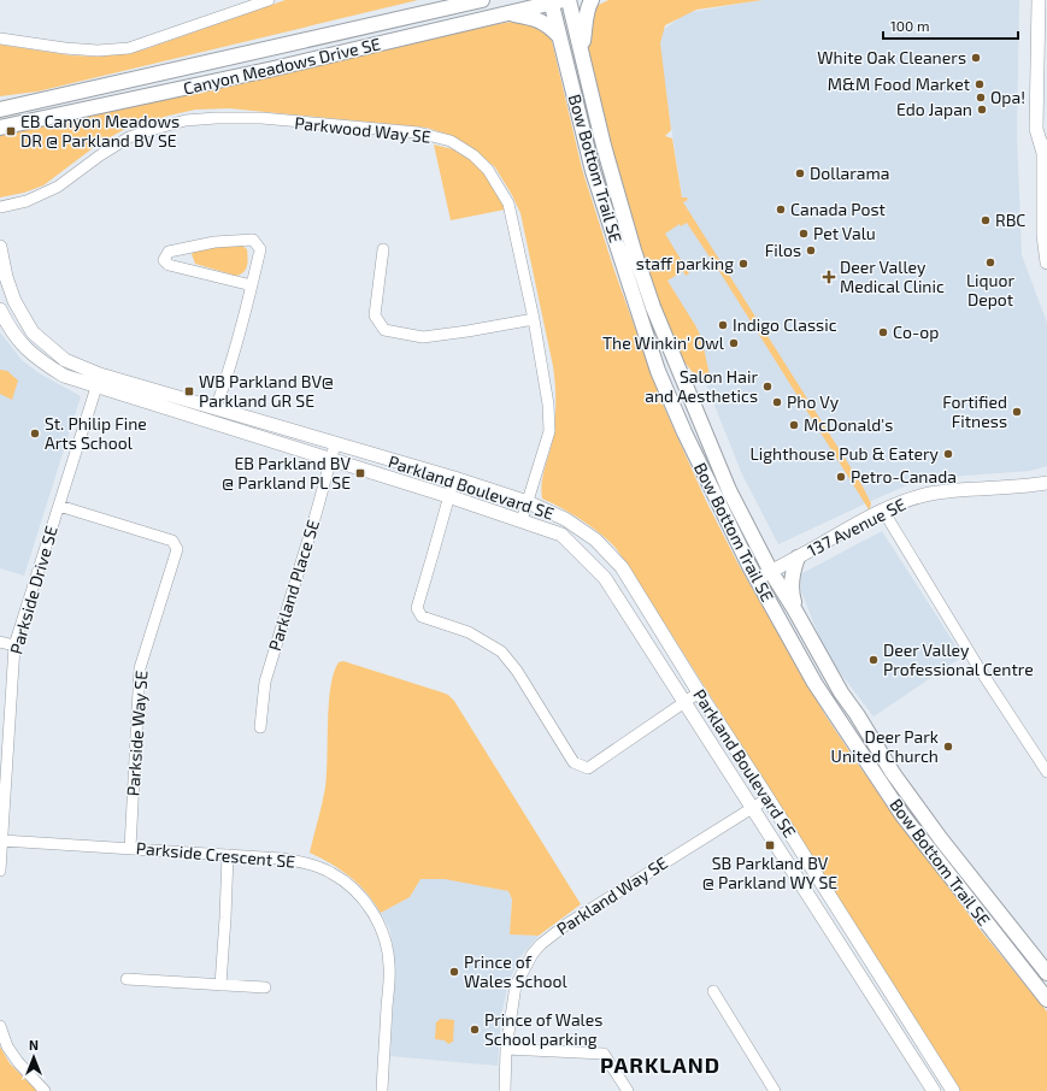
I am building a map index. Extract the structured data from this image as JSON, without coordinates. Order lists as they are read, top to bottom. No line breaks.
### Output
{"streets":{"main road":["Canyon Meadows Drive SE","Bow Bottom Trail SE"],"street":["Parkwood Way SE","Parkland Boulevard SE","137 Avenue SE","Parkland Place SE","Parkside Drive SE","Parkside Way SE","Parkside Crescent SE","Parkland Way SE"]},"crossings":[["Canyon Meadows Drive SE","Bow Bottom Trail SE"],["Parkwood Way SE","Parkland Boulevard SE"],["Bow Bottom Trail SE","137 Avenue SE"],["Parkland Boulevard SE","Parkland Place SE"],["Parkland Boulevard SE","Parkside Drive SE"],["Parkland Boulevard SE","Parkland Way SE"],["Parkside Drive SE","Parkside Way SE"],["Parkside Drive SE","Parkside Crescent SE"],["Parkside Way SE","Parkside Crescent SE"]],"districts":["PARKLAND"],"places":{"other":["White Oak Cleaners","M&M Food Market","Opa!","Edo Japan","Dollarama","Canada Post","RBC","Pet Valu","Filos","Liquor Depot","staff parking","Indigo Classic","Co-op","The Winkin' Owl","Salon Hair and Aesthetics","Pho Vy","Fortified Fitness","McDonald's","St. Philip Fine Arts School","Lighthouse Pub & Eatery","Petro-Canada","Deer Valley Professional Centre","Deer Park United Church","Prince of Wales School","Prince of Wales School parking"],"transit":["EB Canyon Meadows DR @ Parkland BV SE","WB Parkland BV@ Parkland GR SE","EB Parkland BV @ Parkland PL SE","SB Parkland BV @ Parkland WY SE"],"health":["Deer Valley Medical Clinic"]},"scale_bar":"100 m","north":"top"}
